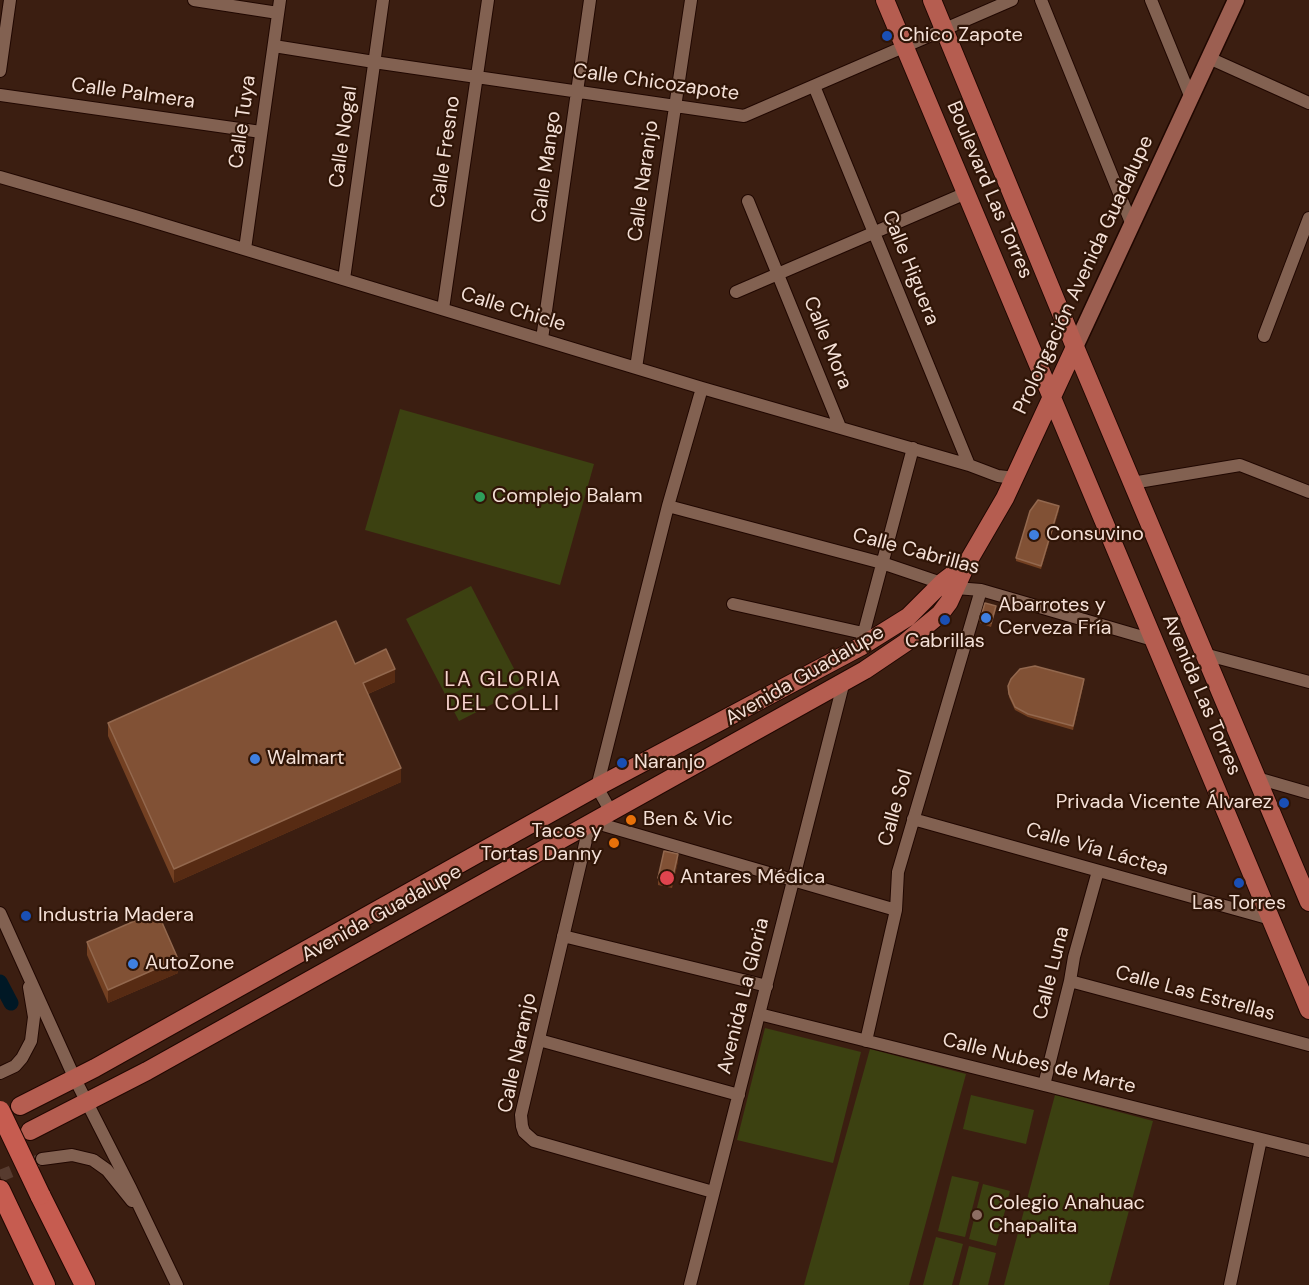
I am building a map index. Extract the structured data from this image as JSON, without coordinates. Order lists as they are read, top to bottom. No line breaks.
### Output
{"streets":{"main road":["Boulevard Las Torres","Prolongación Avenida Guadalupe","Avenida Guadalupe","Avenida Las Torres"],"street":["Calle Chicozapote","Calle Palmera","Calle Tuya","Calle Nogal","Calle Fresno","Calle Mango","Calle Naranjo","Calle Higuera","Calle Chicle","Calle Mora","Calle Cabrillas","Calle Sol","Calle Vía Láctea","Calle Luna","Calle Las Estrellas","Avenida La Gloria","Calle Nubes de Marte"]},"crossings":[["Calle Chicozapote","Calle Tuya"],["Calle Chicozapote","Calle Nogal"],["Calle Chicozapote","Calle Fresno"],["Calle Chicozapote","Calle Mango"],["Calle Chicozapote","Calle Naranjo"],["Calle Chicozapote","Boulevard Las Torres"],["Calle Chicozapote","Calle Higuera"],["Calle Palmera","Calle Tuya"],["Calle Tuya","Calle Chicle"],["Calle Nogal","Calle Chicle"],["Calle Fresno","Calle Chicle"],["Calle Mango","Calle Chicle"],["Calle Naranjo","Calle Chicle"],["Calle Naranjo","Avenida Guadalupe"],["Calle Naranjo","Avenida La Gloria"],["Boulevard Las Torres","Prolongación Avenida Guadalupe"],["Boulevard Las Torres","Avenida Las Torres"],["Calle Higuera","Calle Chicle"],["Prolongación Avenida Guadalupe","Calle Chicle"],["Prolongación Avenida Guadalupe","Calle Cabrillas"],["Prolongación Avenida Guadalupe","Avenida Guadalupe"],["Prolongación Avenida Guadalupe","Avenida Las Torres"],["Calle Chicle","Calle Mora"],["Calle Cabrillas","Avenida Guadalupe"],["Calle Cabrillas","Avenida Las Torres"],["Calle Cabrillas","Calle Sol"],["Avenida Guadalupe","Avenida La Gloria"],["Avenida Las Torres","Calle Vía Láctea"],["Calle Sol","Calle Vía Láctea"],["Calle Sol","Calle Nubes de Marte"],["Calle Vía Láctea","Calle Luna"],["Calle Luna","Calle Las Estrellas"],["Calle Luna","Calle Nubes de Marte"],["Avenida La Gloria","Calle Nubes de Marte"]],"districts":["LA GLORIA DEL COLLI"],"places":["Chico Zapote","Complejo Balam","Consuvino","Abarrotes y Cerveza Fría","Cabrillas","Walmart","Naranjo","Privada Vicente Álvarez","Ben & Vic","Tacos y Tortas Danny","Antares Médica","Las Torres","Industria Madera","AutoZone","Colegio Anahuac Chapalita"]}
